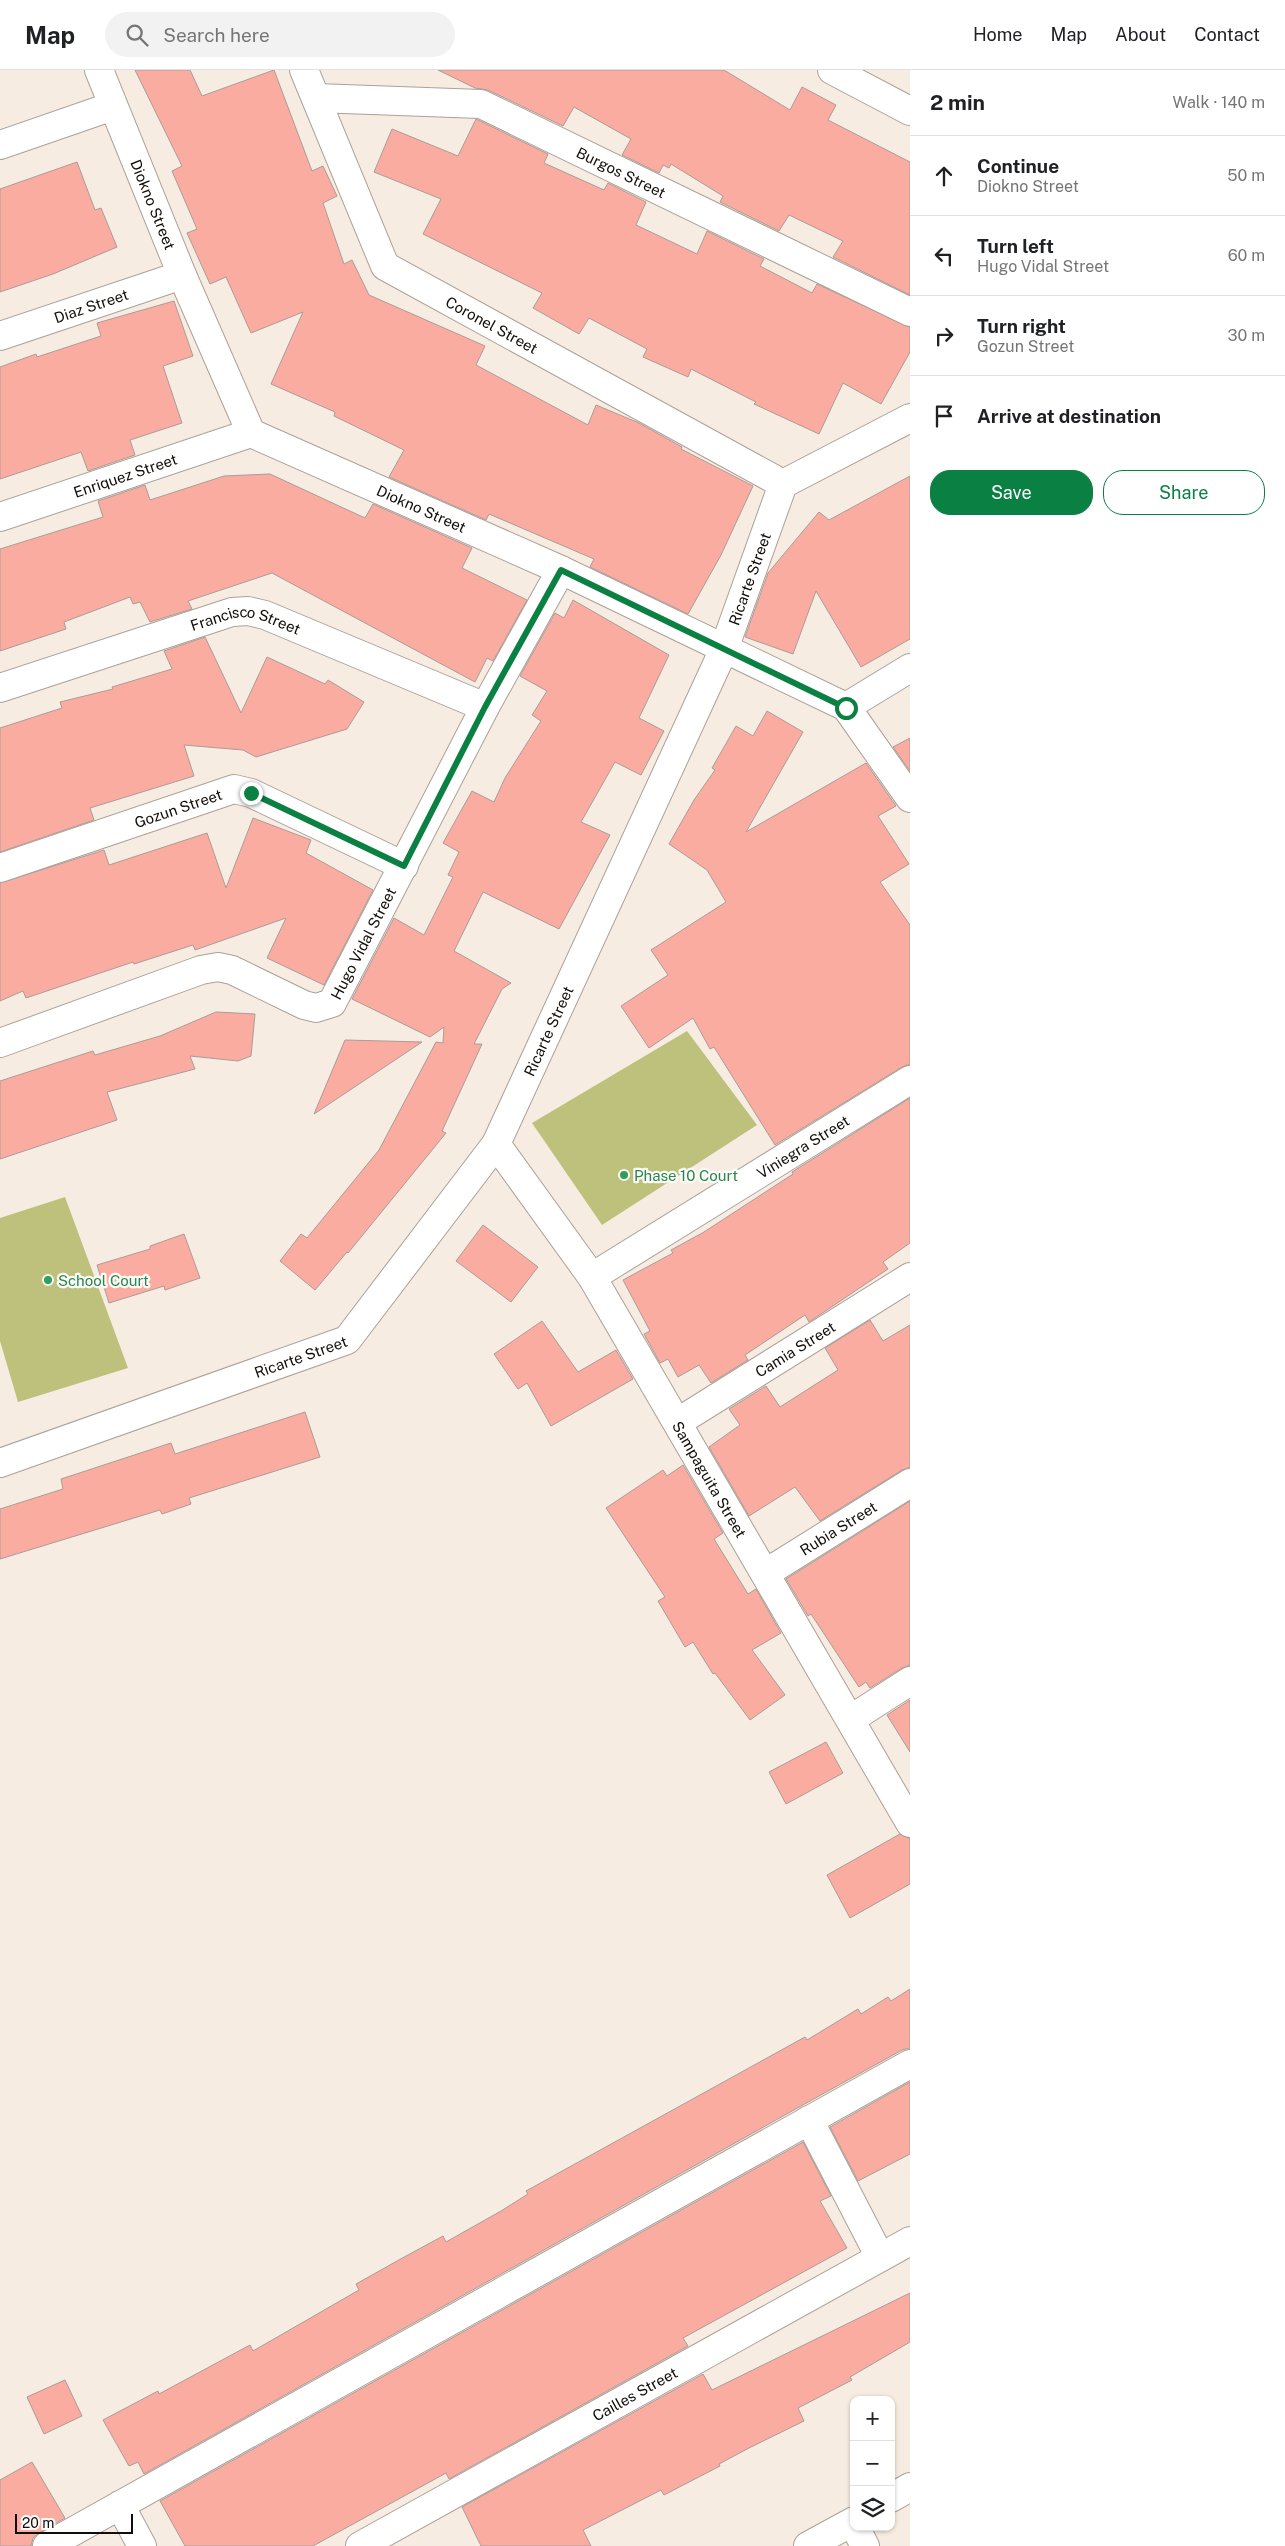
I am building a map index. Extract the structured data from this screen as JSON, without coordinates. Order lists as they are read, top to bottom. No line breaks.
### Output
{"streets":{"street":["Burgos Street","Diokno Street","Diaz Street","Coronel Street","Enriquez Street","Ricarte Street","Francisco Street","Gozun Street","Hugo Vidal Street","Viniegra Street","Camia Street","Sampaguita Street","Rubia Street","Cailles Street"]},"crossings":[["Burgos Street","Coronel Street"],["Diokno Street","Diaz Street"],["Diokno Street","Enriquez Street"],["Diokno Street","Ricarte Street"],["Diokno Street","Hugo Vidal Street"],["Coronel Street","Ricarte Street"],["Ricarte Street","Sampaguita Street"],["Francisco Street","Hugo Vidal Street"],["Gozun Street","Hugo Vidal Street"],["Viniegra Street","Sampaguita Street"],["Camia Street","Sampaguita Street"],["Sampaguita Street","Rubia Street"]],"places":["Phase 10 Court","School Court"],"scale_bar":"20 m","page":{"header":"Map","search":"Search here","nav":["Home","Map","About","Contact"],"heading":["2 min","Walk · 140 m"],"list":[["Continue","Diokno Street","50 m"],["Turn left","Hugo Vidal Street","60 m"],["Turn right","Gozun Street","30 m"],"Arrive at destination"],"buttons":["Save","Share"],"map_buttons":["+","−"],"scale":"20 m"}}
